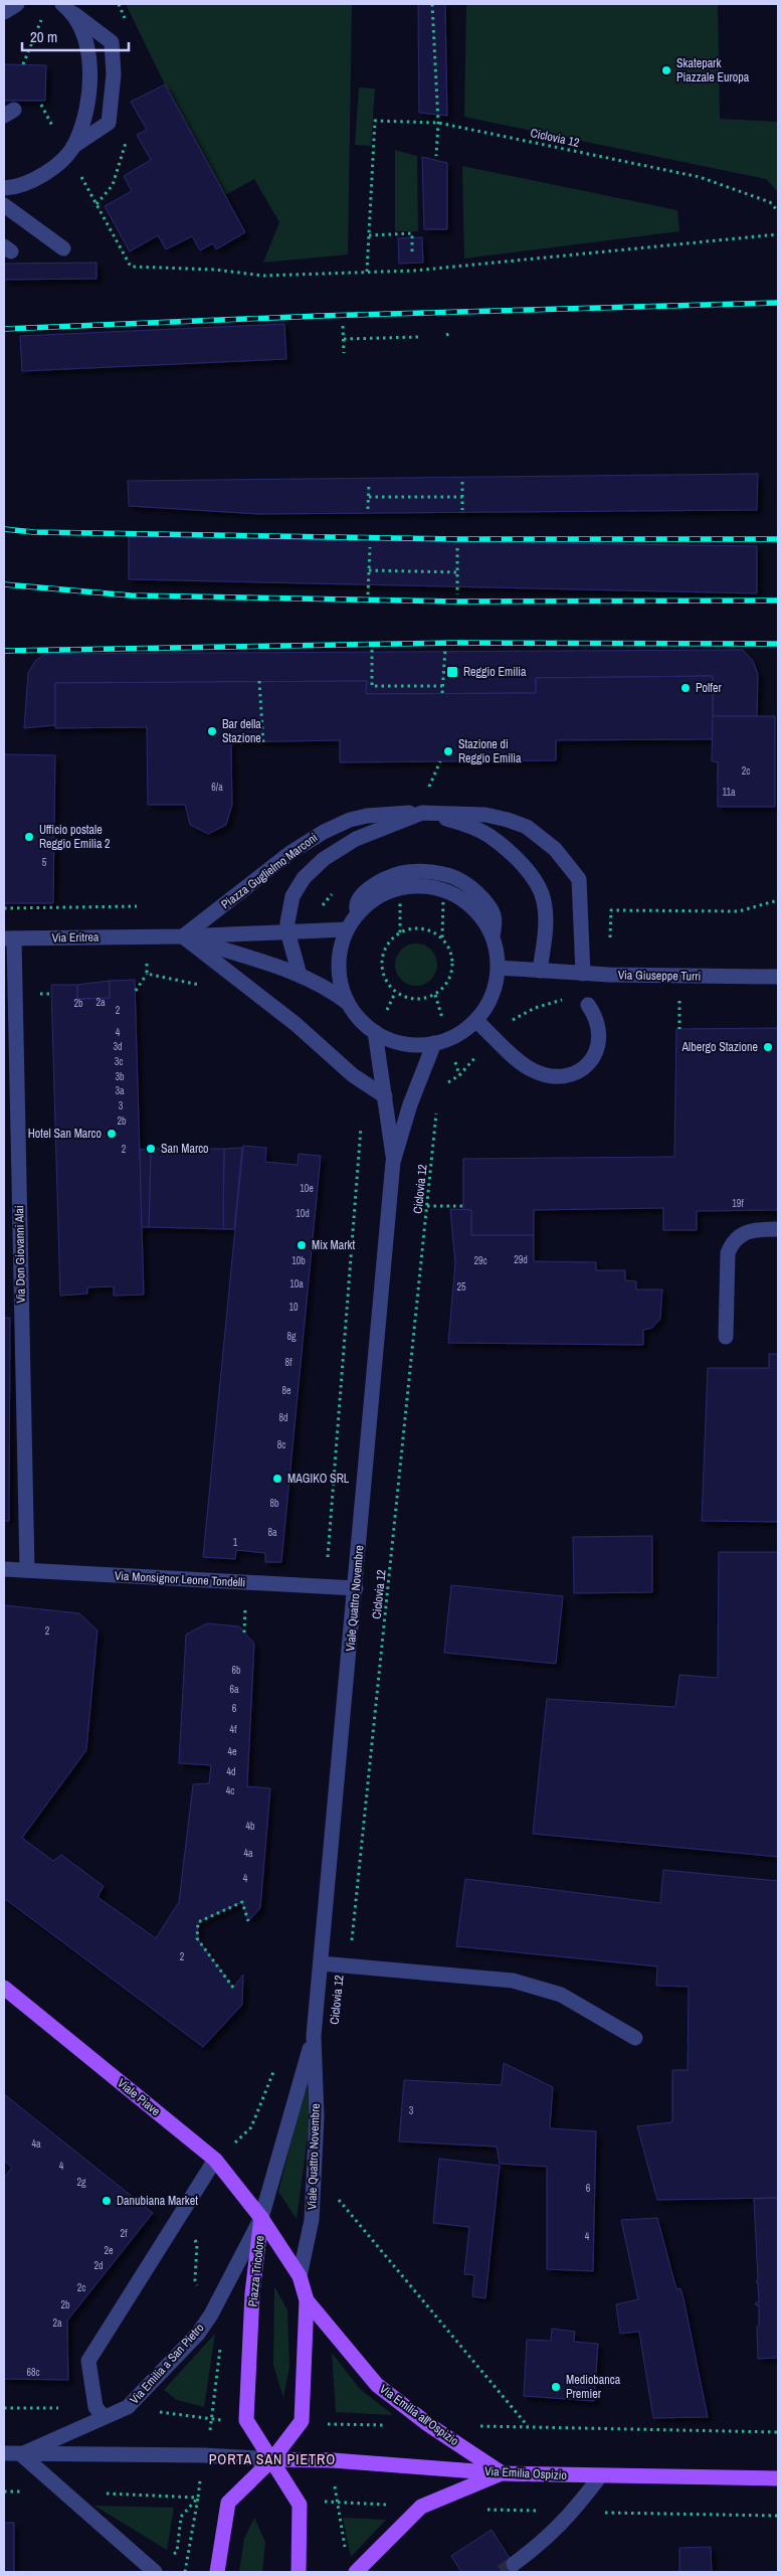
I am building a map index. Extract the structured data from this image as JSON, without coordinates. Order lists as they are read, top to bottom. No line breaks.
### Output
{"streets":{"main road":["Viale Piave","Piazza Tricolore","Via Emilia all'Ospizio","Via Emilia Ospizio"],"street":["Piazza Guglielmo Marconi","Via Eritrea","Via Giuseppe Turri","Via Don Giovanni Alai","Via Monsignor Leone Tondelli","Viale Quattro Novembre","Via Emilia a San Pietro"],"path":["Ciclovia 12"]},"crossings":[["Piazza Guglielmo Marconi","Via Eritrea"],["Piazza Guglielmo Marconi","Via Giuseppe Turri"],["Via Eritrea","Via Don Giovanni Alai"],["Via Don Giovanni Alai","Via Monsignor Leone Tondelli"],["Via Monsignor Leone Tondelli","Viale Quattro Novembre"],["Viale Quattro Novembre","Viale Piave"],["Viale Quattro Novembre","Piazza Tricolore"],["Viale Quattro Novembre","Via Emilia a San Pietro"],["Viale Piave","Piazza Tricolore"],["Viale Piave","Via Emilia a San Pietro"],["Piazza Tricolore","Via Emilia a San Pietro"],["Piazza Tricolore","Via Emilia all'Ospizio"],["Via Emilia a San Pietro","Via Emilia Ospizio"],["Via Emilia all'Ospizio","Via Emilia Ospizio"]],"districts":["PORTA SAN PIETRO"],"places":{"other":["Skatepark Piazzale Europa","Polfer","Bar della Stazione","Stazione di Reggio Emilia","Ufficio postale Reggio Emilia 2","Albergo Stazione","Hotel San Marco","San Marco","Mix Markt","MAGIKO SRL","Danubiana Market","Mediobanca Premier"],"transit":["Reggio Emilia"]},"house_numbers":["2c","6/a","11a","5","2a","2b","2","4","3d","3c","3b","3a","3","2b","2","10e","19f","10d","29d","10b","29c","10a","25","10","8g","8f","8e","8d","8c","8b","8a","1","2","6b","6a","6","4f","4e","4d","4c","4b","4a","4","2","3","4a","4","2g","6","2f","4","2e","2d","2c","2b","2a","68c"],"scale_bar":"20 m"}
